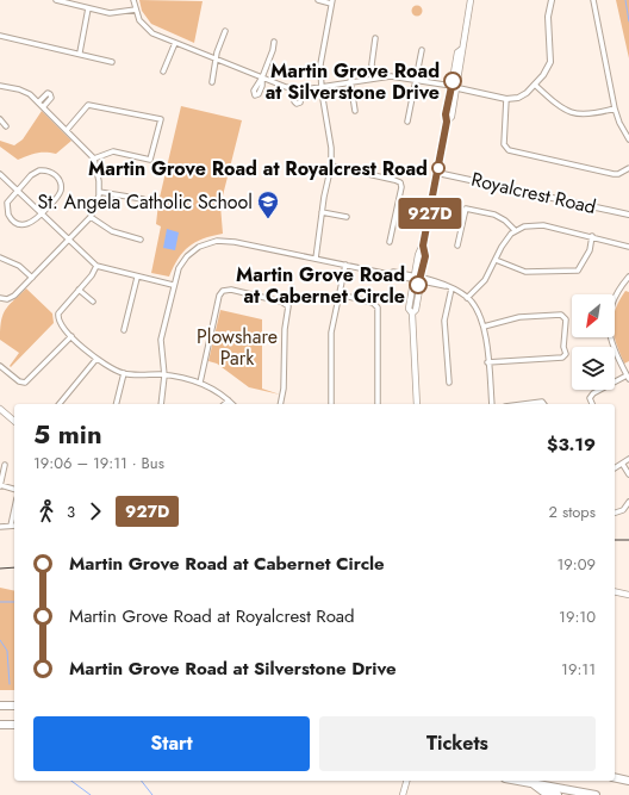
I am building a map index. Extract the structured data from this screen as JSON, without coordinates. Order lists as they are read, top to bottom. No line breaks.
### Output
{"streets":{"street":["Royalcrest Road"]},"parks":["Plowshare Park"],"places":{"other":["Martin Grove Road at Silverstone Drive","Martin Grove Road at Royalcrest Road","Martin Grove Road at Cabernet Circle"],"school or university":["St. Angela Catholic School"]},"lines":["bus line 927D"],"north":"bottom left","page":{"on_map":"927D","heading":["5 min","19:06 – 19:11 · Bus","$3.19"],"legs":["3","927D","2 stops"],"list":[{"name":"Martin Grove Road at Cabernet Circle","value":"19:09"},{"name":"Martin Grove Road at Royalcrest Road","value":"19:10"},{"name":"Martin Grove Road at Silverstone Drive","value":"19:11"}],"buttons":["Start","Tickets"]}}
